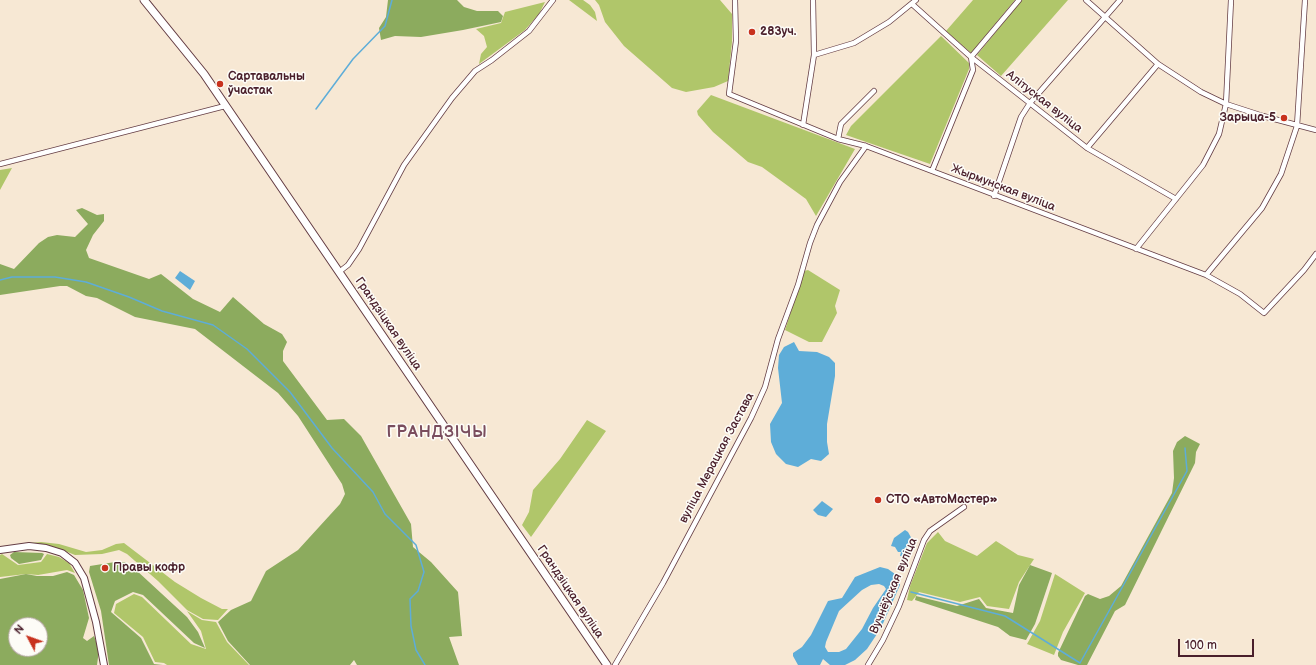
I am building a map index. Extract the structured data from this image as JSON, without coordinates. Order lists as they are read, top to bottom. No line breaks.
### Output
{"streets":{"main road":["Грандзіцкая вуліца"],"street":["Алітуская вуліца","Жырмунская вуліца","вуліца Мерацкая Застава","Вучнёўская вуліца"]},"crossings":[["Жырмунская вуліца","вуліца Мерацкая Застава"]],"districts":["ГРАНДЗІЧЫ"],"places":["283уч.","Сартавальны ўчастак","Зарыца-5","СТО «АвтоМастер»","Правы кофр"],"scale_bar":"100 m","north":"top left"}
